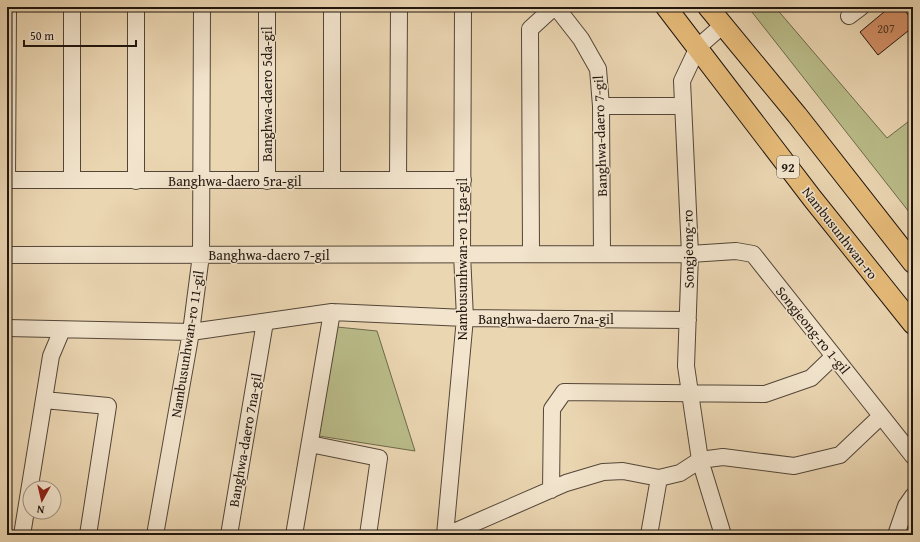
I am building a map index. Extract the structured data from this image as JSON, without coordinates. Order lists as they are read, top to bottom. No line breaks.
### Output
{"streets":{"main road":["92","Nambusunhwan-ro"],"street":["Banghwa-daero 5da-gil","Banghwa-daero 7-gil","Banghwa-daero 5ra-gil","Songjeong-ro","Nambusunhwan-ro 11ga-gil","Banghwa-daero 7na-gil","Songjeong-ro 1-gil","Nambusunhwan-ro 11-gil"]},"crossings":[["Banghwa-daero 5da-gil","Banghwa-daero 5ra-gil"],["Banghwa-daero 7-gil","Songjeong-ro"],["Banghwa-daero 7-gil","Nambusunhwan-ro 11ga-gil"],["Banghwa-daero 7-gil","Songjeong-ro 1-gil"],["Banghwa-daero 7-gil","Nambusunhwan-ro 11-gil"],["Banghwa-daero 5ra-gil","Nambusunhwan-ro 11ga-gil"],["Banghwa-daero 5ra-gil","Nambusunhwan-ro 11-gil"],["Nambusunhwan-ro","Songjeong-ro"],["Songjeong-ro","Banghwa-daero 7na-gil"],["Songjeong-ro","Songjeong-ro 1-gil"],["Nambusunhwan-ro 11ga-gil","Banghwa-daero 7na-gil"],["Banghwa-daero 7na-gil","Nambusunhwan-ro 11-gil"]],"house_numbers":["207"],"scale_bar":"50 m","north":"bottom"}
